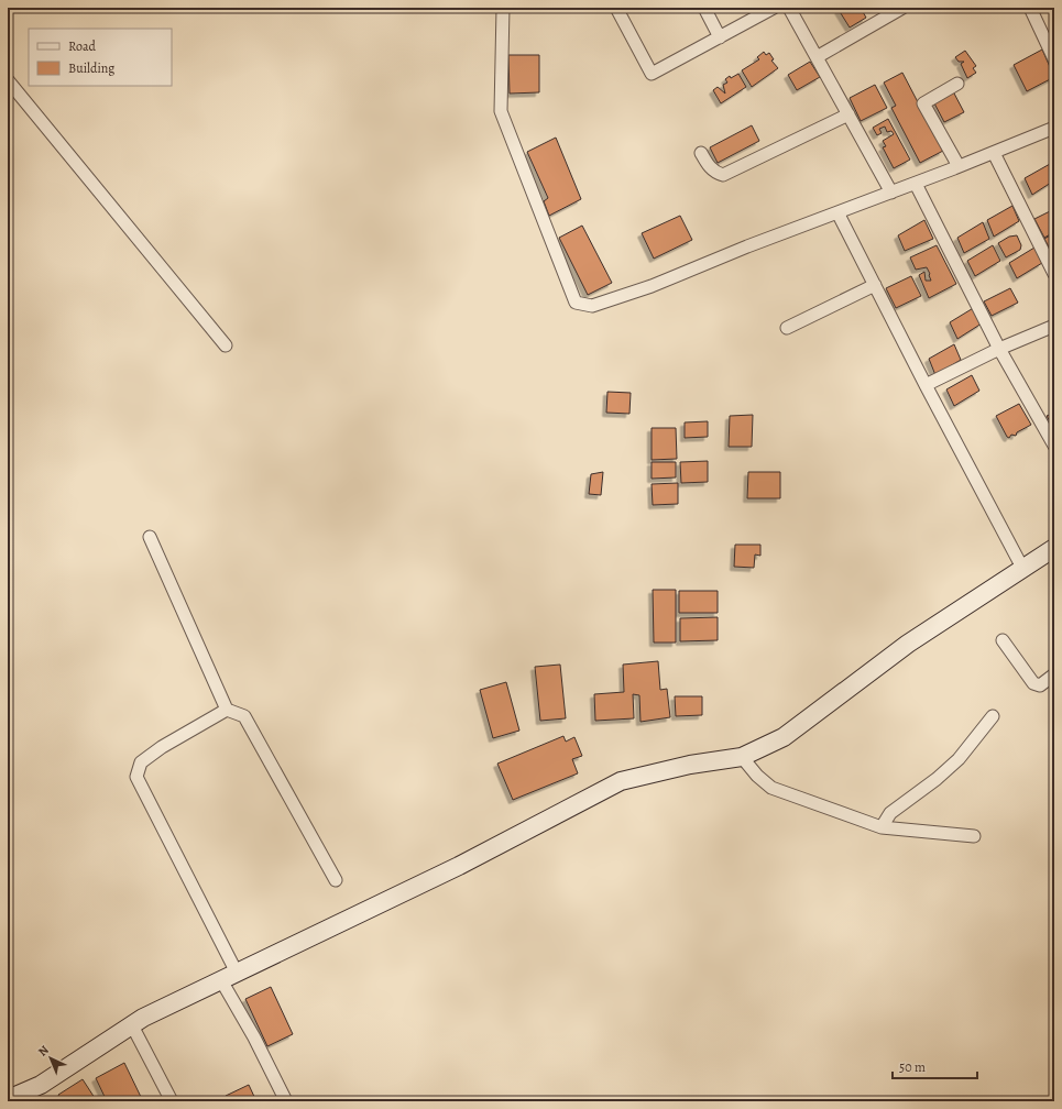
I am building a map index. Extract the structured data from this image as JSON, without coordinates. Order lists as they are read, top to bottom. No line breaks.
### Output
{"legend":["Road","Building"],"scale_bar":"50 m","north":"top left"}
